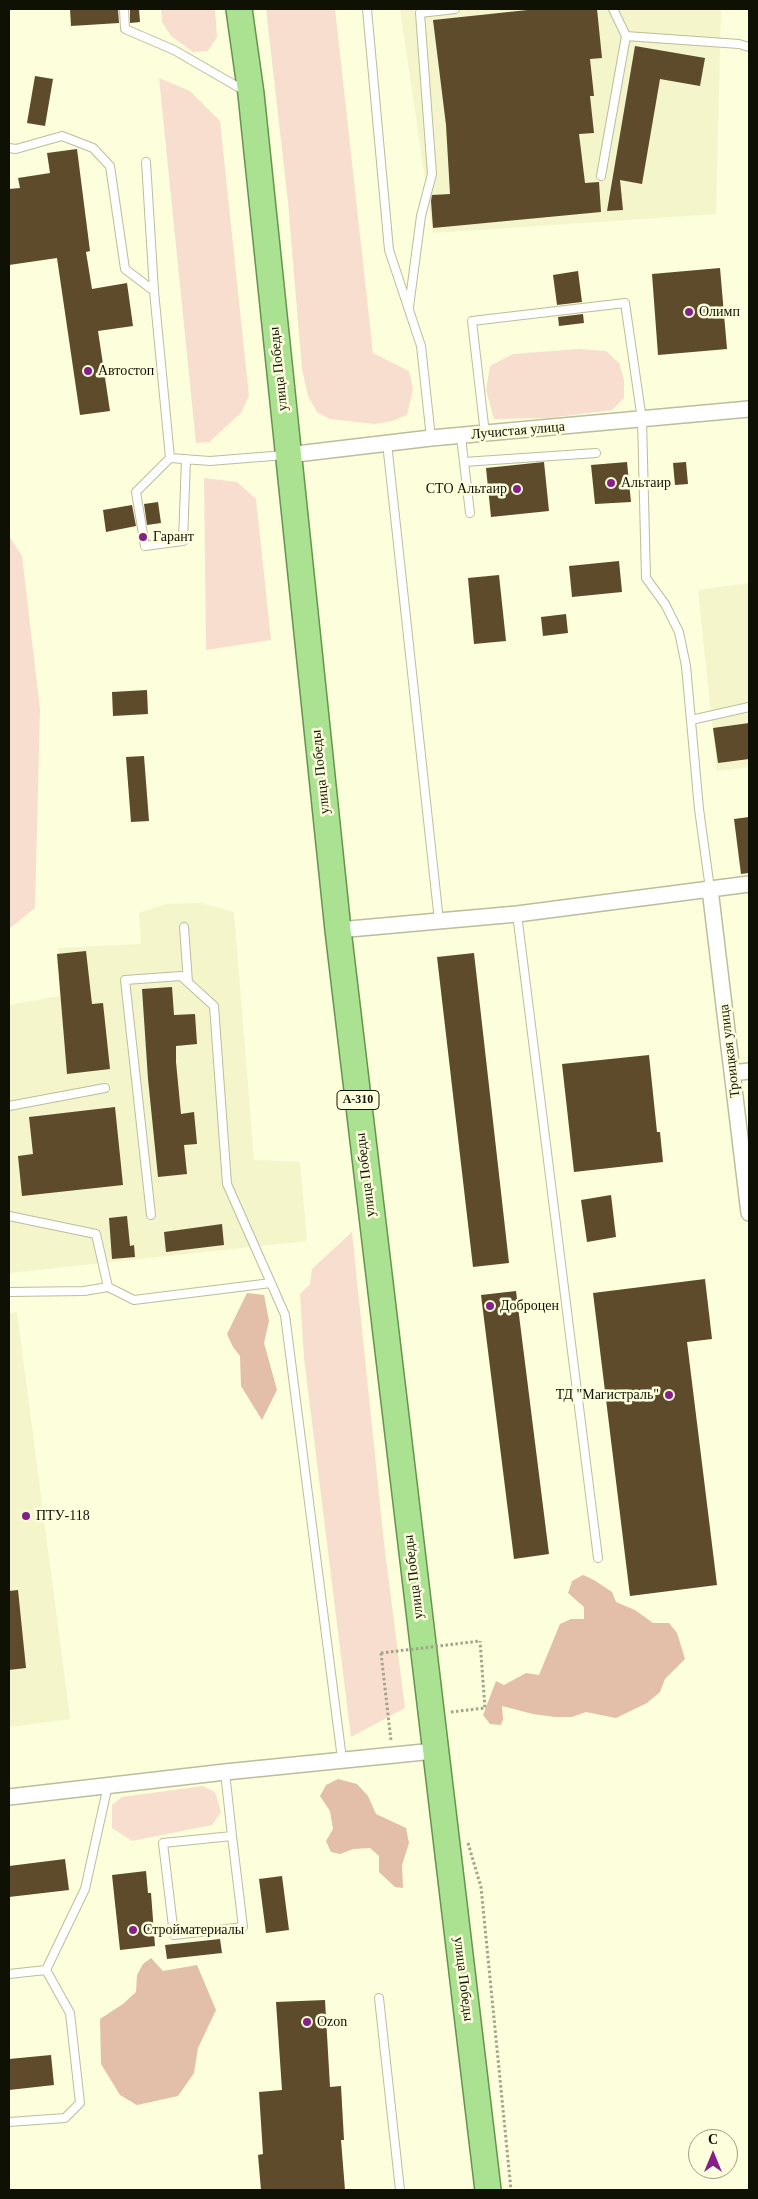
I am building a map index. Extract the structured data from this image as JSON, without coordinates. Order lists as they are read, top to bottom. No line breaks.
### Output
{"streets":{"highway":["улица Победы","А-310"],"street":["Лучистая улица","Троицкая улица"]},"crossings":[["улица Победы","Лучистая улица"]],"places":["Олимп","Автостоп","Альтаир","СТО Альтаир","Гарант","Доброцен","ТД \"Магистраль\"","ПТУ-118","Стройматериалы","Ozon"],"north":"top"}
